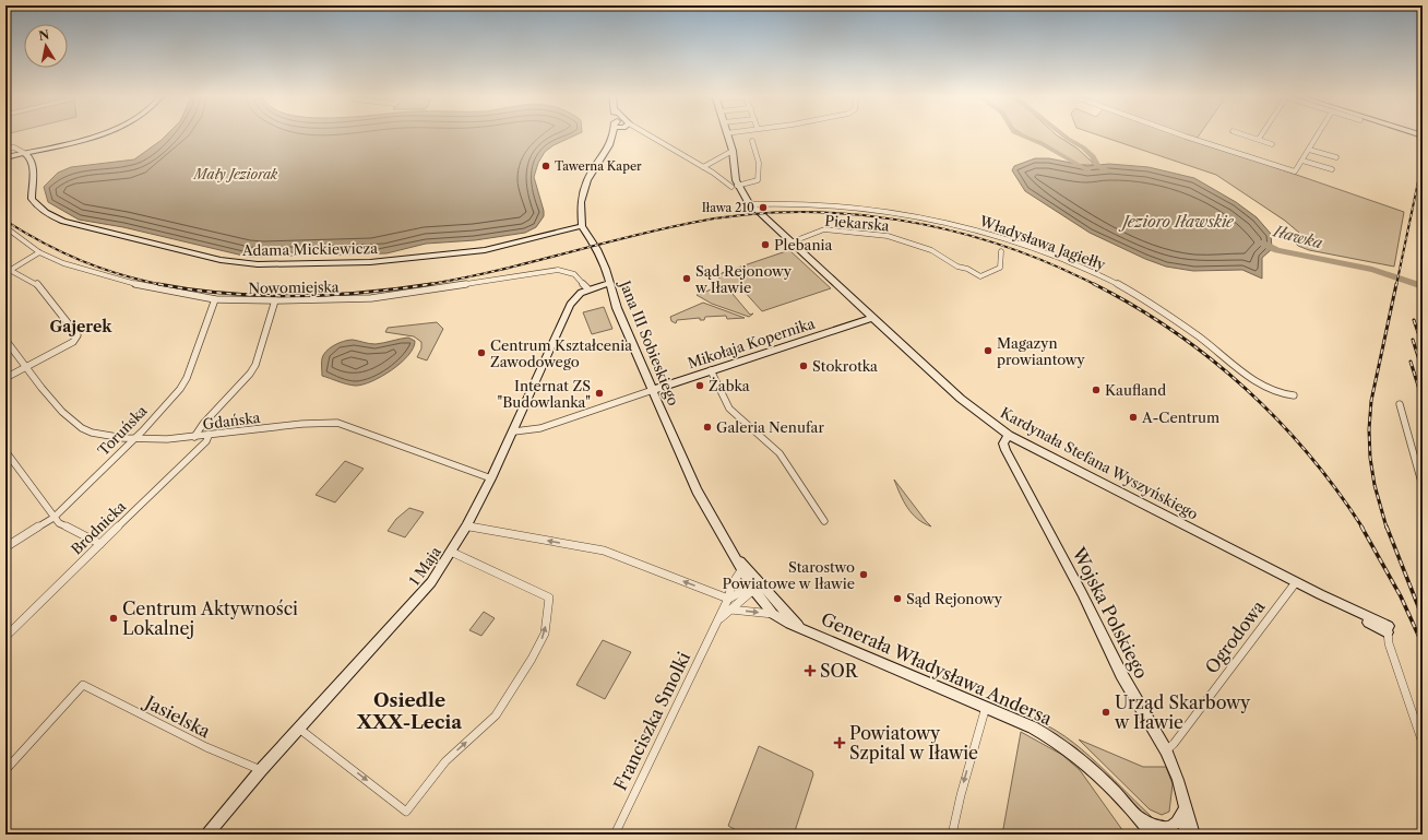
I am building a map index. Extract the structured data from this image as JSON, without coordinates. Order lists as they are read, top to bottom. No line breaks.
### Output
{"streets":{"street":["Piekarska","Władysława Jagiełły","Adama Mickiewicza","Nowomiejska","Jana III Sobieskiego","Mikołaja Kopernika","Gdańska","Toruńska","Kardynała Stefana Wyszyńskiego","Brodnicka","1 Maja","Wojska Polskiego","Ogrodowa","Generała Władysława Andersa","Jasielska","Franciszka Smolki"]},"crossings":[["Piekarska","Kardynała Stefana Wyszyńskiego"],["Władysława Jagiełły","Kardynała Stefana Wyszyńskiego"],["Adama Mickiewicza","Jana III Sobieskiego"],["Nowomiejska","Toruńska"],["Nowomiejska","1 Maja"],["Jana III Sobieskiego","Mikołaja Kopernika"],["Jana III Sobieskiego","1 Maja"],["Jana III Sobieskiego","Generała Władysława Andersa"],["Jana III Sobieskiego","Franciszka Smolki"],["Mikołaja Kopernika","Kardynała Stefana Wyszyńskiego"],["Mikołaja Kopernika","1 Maja"],["Gdańska","Toruńska"],["Gdańska","Brodnicka"],["Gdańska","1 Maja"],["Kardynała Stefana Wyszyńskiego","Wojska Polskiego"],["Kardynała Stefana Wyszyńskiego","Ogrodowa"],["1 Maja","Jasielska"],["Wojska Polskiego","Ogrodowa"],["Generała Władysława Andersa","Franciszka Smolki"]],"districts":["Gajerek","Osiedle XXX-Lecia"],"water":["Mały Jeziorak","Jezioro Iławskie","Iławka"],"places":{"other":["Tawerna Kaper","Iława 210","Plebania","Sąd Rejonowy w Iławie","Magazyn prowiantowy","Centrum Kształcenia Zawodowego","Stokrotka","Żabka","Kaufland","Internat ZS \"Budowlanka\"","A-Centrum","Galeria Nenufar","Starostwo Powiatowe w Iławie","Sąd Rejonowy","Centrum Aktywności Lokalnej","Urząd Skarbowy w Iławie"],"health":["SOR","Powiatowy Szpital w Iławie"]},"north":"top"}
